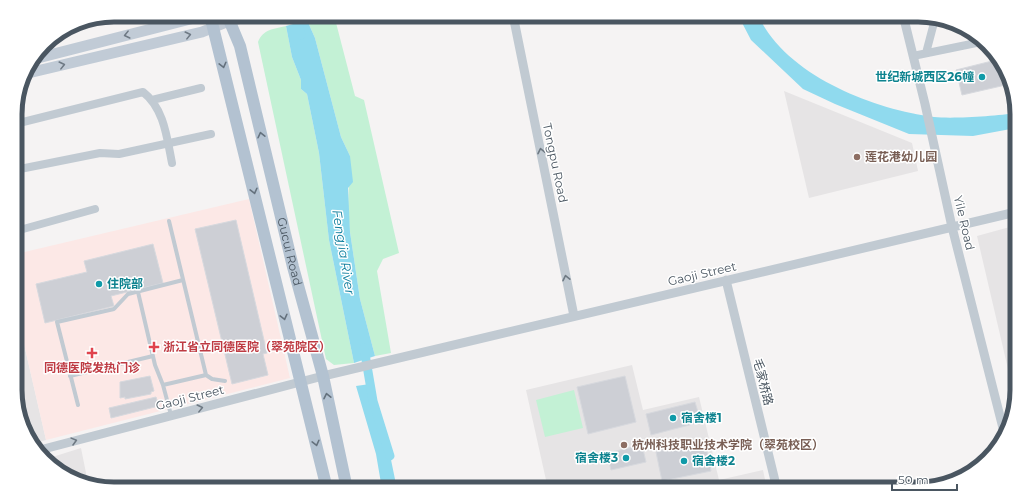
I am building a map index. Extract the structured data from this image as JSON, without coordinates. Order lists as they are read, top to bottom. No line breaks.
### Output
{"streets":{"main road":["Gucui Road"],"street":["Tongpu Road","Yile Road","Gaoji Street","毛家桥路"]},"crossings":[["Tongpu Road","Gaoji Street"],["Yile Road","Gaoji Street"],["Gucui Road","Gaoji Street"],["Gaoji Street","毛家桥路"]],"one_way":["Tongpu Road"],"water":["Fengjia River"],"places":{"other":["世纪新城西区26幢","莲花港幼儿园","住院部","宿舍楼1","杭州科技职业技术学院（翠苑校区）","宿舍楼3","宿舍楼2"],"health":["浙江省立同德医院（翠苑院区）","同德医院发热门诊"]},"scale_bar":"50 m"}
